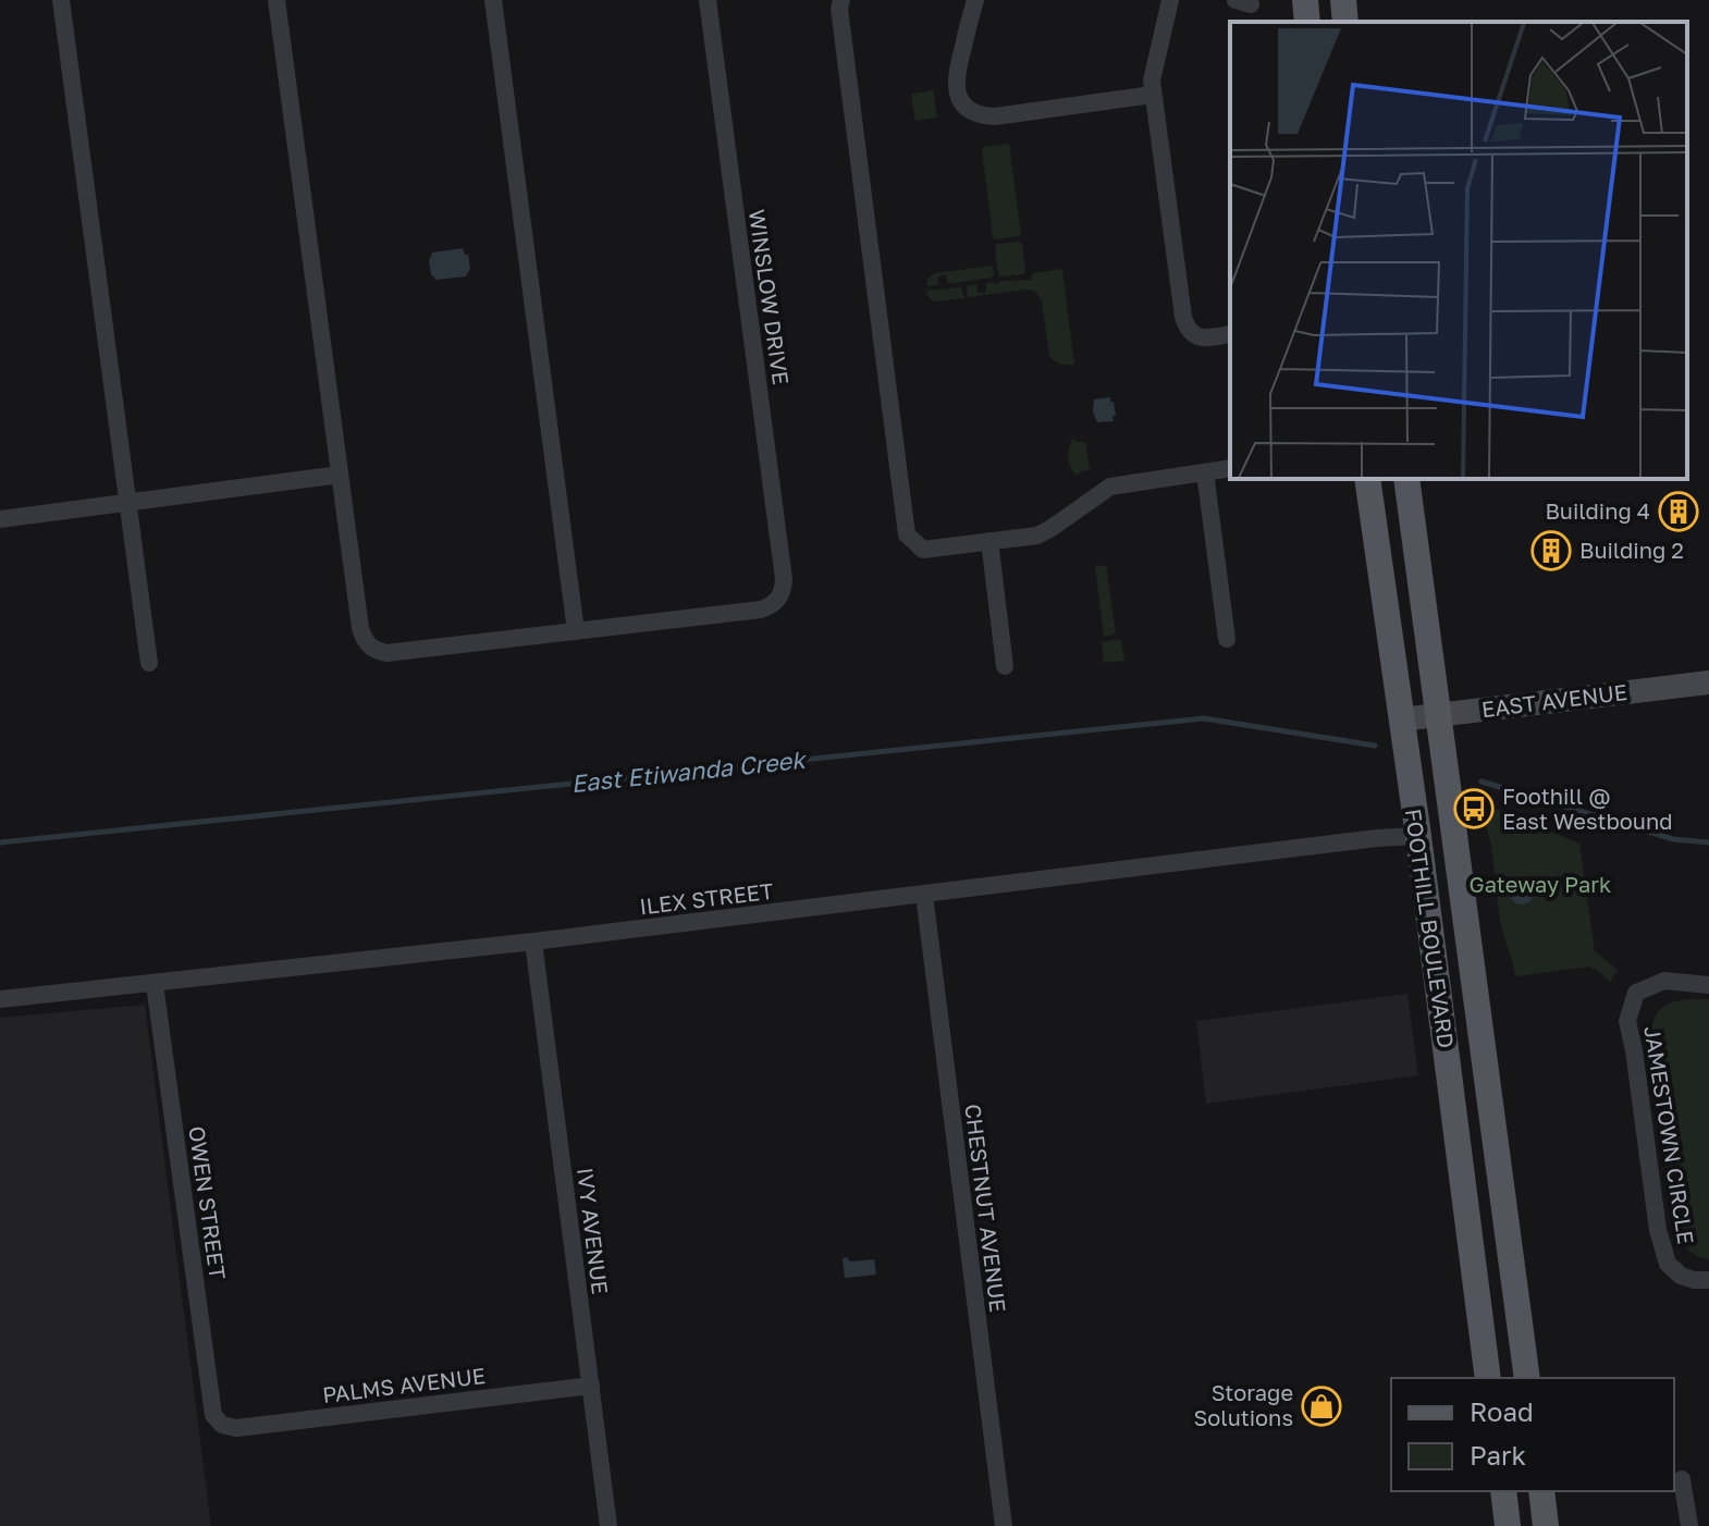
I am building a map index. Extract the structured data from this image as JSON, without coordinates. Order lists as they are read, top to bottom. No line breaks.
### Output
{"streets":{"main road":["EAST AVENUE","FOOTHILL BOULEVARD"],"street":["WINSLOW DRIVE","ILEX STREET","JAMESTOWN CIRCLE","OWEN STREET","CHESTNUT AVENUE","IVY AVENUE","PALMS AVENUE"]},"crossings":[["EAST AVENUE","FOOTHILL BOULEVARD"],["ILEX STREET","FOOTHILL BOULEVARD"],["ILEX STREET","OWEN STREET"],["ILEX STREET","CHESTNUT AVENUE"],["ILEX STREET","IVY AVENUE"],["OWEN STREET","PALMS AVENUE"],["IVY AVENUE","PALMS AVENUE"]],"water":["East Etiwanda Creek"],"parks":["Gateway Park"],"places":{"building":["Building 4","Building 2"],"bus stop":["Foothill @ East Westbound"],"shop":["Storage Solutions"]},"legend":["Road","Park"]}
